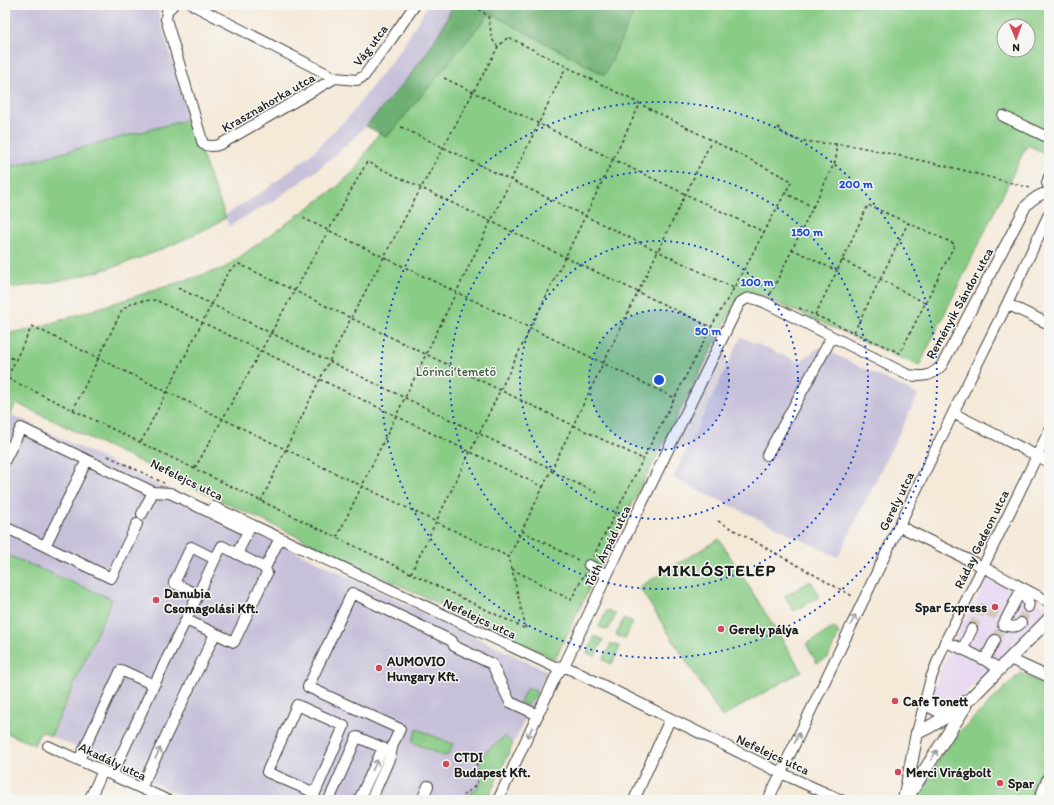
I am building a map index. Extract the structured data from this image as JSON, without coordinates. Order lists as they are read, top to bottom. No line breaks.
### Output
{"streets":{"main road":["Ráday Gedeon utca"],"street":["Vág utca","Krasznahorka utca","Reményik Sándor utca","Nefelejcs utca","Gerely utca","Tóth Árpád utca","Akadály utca"]},"crossings":[["Vág utca","Krasznahorka utca"],["Reményik Sándor utca","Tóth Árpád utca"],["Nefelejcs utca","Gerely utca"],["Nefelejcs utca","Tóth Árpád utca"]],"districts":["MIKLÓSTELEP"],"parks":["Lőrinci temető"],"places":["Danubia Csomagolási Kft.","Spar Express","Gerely pálya","AUMOVIO Hungary Kft.","Cafe Tonett","CTDI Budapest Kft.","Merci Virágbolt","Spar"],"north":"bottom","rings":["200 m","150 m","100 m","50 m"]}
